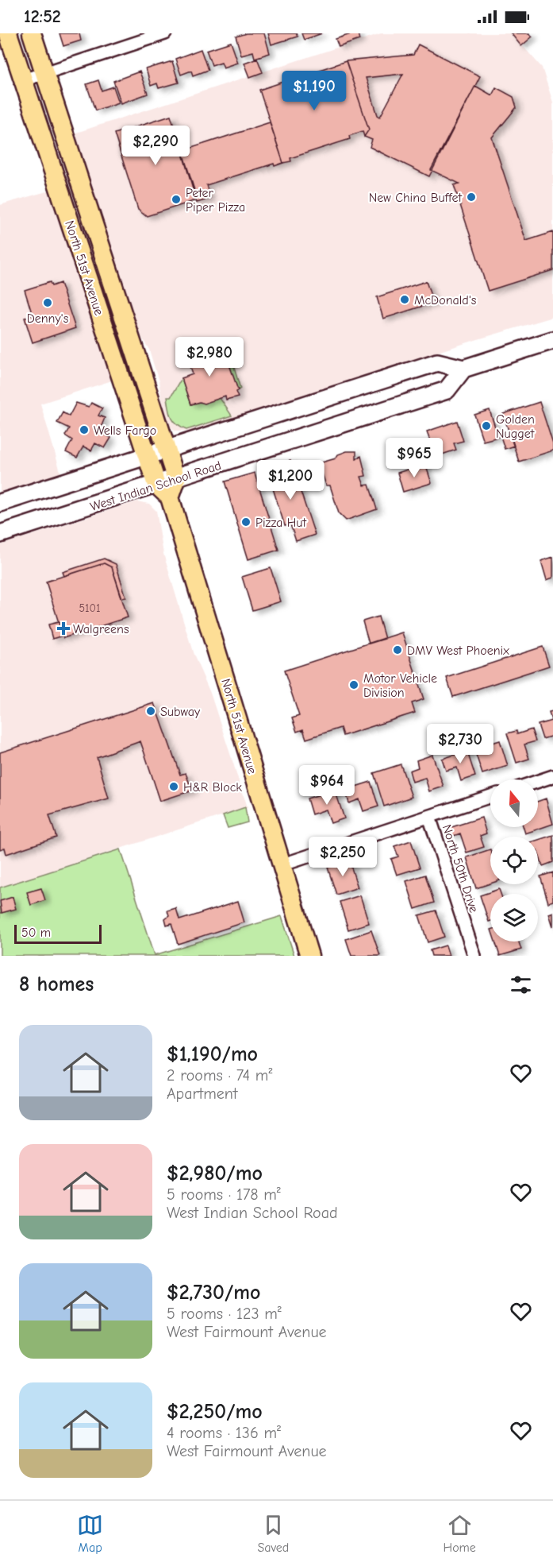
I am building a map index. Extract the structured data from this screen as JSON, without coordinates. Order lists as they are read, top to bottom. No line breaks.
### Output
{"streets":{"main road":["North 51st Avenue","West Indian School Road"],"street":["North 50th Drive"]},"crossings":[["North 51st Avenue","West Indian School Road"]],"places":{"other":["New China Buffet","Peter Piper Pizza","McDonald's","Denny's","Golden Nugget","Wells Fargo","Pizza Hut","DMV West Phoenix","Motor Vehicle Division","Subway","H&R Block"],"health":["Walgreens"]},"house_numbers":["5101"],"scale_bar":"50 m","north":"top","page":{"status":"12:52","price":["$1,190","$2,290","$2,980","$965","$1,200","$2,730","$964","$2,250"],"scale":"50 m","heading":"8 homes","list":[{"name":"$1,190/mo","note":"2 rooms · 74 m² · Apartment"},{"name":"$2,980/mo","note":"5 rooms · 178 m² · West Indian School Road"},{"name":"$2,730/mo","note":"5 rooms · 123 m² · West Fairmount Avenue"},{"name":"$2,250/mo","note":"4 rooms · 136 m² · West Fairmount Avenue"}],"tabs":["Map","Saved","Home"]}}
